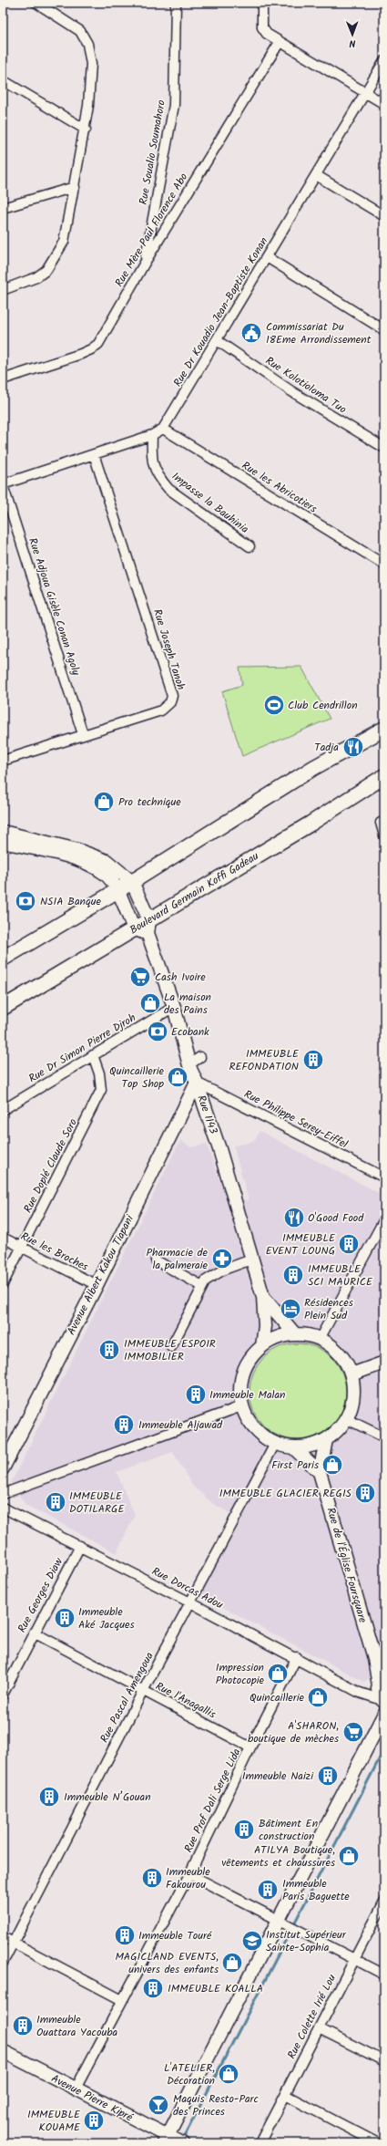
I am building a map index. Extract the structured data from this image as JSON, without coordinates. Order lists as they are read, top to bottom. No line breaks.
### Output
{"streets":{"main road":["Boulevard Germain Koffi Gadeau","Rue I143","Avenue Albert Kakou Tiapani","Rue de l'Église Foursquare","Avenue Pierre Kipré"],"street":["Rue Soualio Soumahoro","Rue Mère Paul Florence Abo","Rue Dr Kouadio Jean-Baptiste Konan","Rue Kolotioloma Tuo","Rue les Abricotiers","Impasse la Bauhinia","Rue Adjoua Gisèle Conan Agoly","Rue Joseph Tanoh","Rue Dr Simon Pierre Djroh","Rue Philippe Serey-Eiffel","Rue Doplé Claude Soro","Rue les Broches","Rue Dorcas Adou","Rue Georges Diaw","Rue Pascal Amengoua","Rue l'Anagallis","Rue Prof Dali Serge Lida","Rue Colette Irié Lou"]},"crossings":[["Rue Soualio Soumahoro","Rue Mère Paul Florence Abo"],["Rue Dr Kouadio Jean-Baptiste Konan","Rue Kolotioloma Tuo"],["Rue Dr Kouadio Jean-Baptiste Konan","Rue les Abricotiers"],["Rue Dr Kouadio Jean-Baptiste Konan","Impasse la Bauhinia"],["Rue Dr Kouadio Jean-Baptiste Konan","Rue Adjoua Gisèle Conan Agoly"],["Rue Dr Kouadio Jean-Baptiste Konan","Rue Joseph Tanoh"],["Rue Adjoua Gisèle Conan Agoly","Rue Joseph Tanoh"],["Boulevard Germain Koffi Gadeau","Rue I143"],["Rue Dr Simon Pierre Djroh","Rue I143"],["Rue Dr Simon Pierre Djroh","Rue Doplé Claude Soro"],["Rue I143","Rue Philippe Serey-Eiffel"],["Rue I143","Avenue Albert Kakou Tiapani"],["Rue I143","Rue de l'Église Foursquare"],["Rue I143","Rue Pascal Amengoua"],["Rue Philippe Serey-Eiffel","Avenue Albert Kakou Tiapani"],["Rue Doplé Claude Soro","Rue les Broches"],["Rue les Broches","Avenue Albert Kakou Tiapani"],["Rue de l'Église Foursquare","Rue Dorcas Adou"],["Rue de l'Église Foursquare","Rue Pascal Amengoua"],["Rue Dorcas Adou","Rue Georges Diaw"],["Rue Dorcas Adou","Rue Pascal Amengoua"],["Rue Dorcas Adou","Rue Prof Dali Serge Lida"],["Rue Georges Diaw","Rue l'Anagallis"],["Rue Pascal Amengoua","Rue l'Anagallis"],["Rue l'Anagallis","Rue Prof Dali Serge Lida"],["Rue Prof Dali Serge Lida","Avenue Pierre Kipré"]],"places":{"public building":["Commissariat Du 18Eme Arrondissement"],"sports":["Club Cendrillon"],"restaurant":["Tadja","O'Good Food"],"shop":["Pro technique","La maison des Pains","Quincaillerie Top Shop","First Paris","Impression Photocopie","Quincaillerie","ATILYA Boutique, vêtements et chaussures","MAGICLAND EVENTS, univers des enfants","L'ATELIER, Décoration"],"bank":["NSIA Banque","Ecobank"],"supermarket":["Cash Ivoire","A'SHARON, boutique de mèches"],"building":["IMMEUBLE REFONDATION","IMMEUBLE EVENT LOUNG","IMMEUBLE SCI MAURICE","IMMEUBLE ESPOIR IMMOBILIER","Immeuble Malan","Immeuble Aljawad","IMMEUBLE GLACIER REGIS","IMMEUBLE DOTILARGE","Immeuble Aké Jacques","Immeuble Naizi","Immeuble N’Gouan","Bâtiment En construction","Immeuble Fakourou","Immeuble Paris Baguette","Immeuble Touré","IMMEUBLE KOALLA","Immeuble Ouattara Yacouba","IMMEUBLE KOUAME"],"pharmacy":["Pharmacie de la palmeraie"],"hotel":["Résidences Plein Sud"],"school or university":["Institut Supérieur Sainte-Sophia"],"bar":["Maquis Resto-Parc des Princes"]},"north":"bottom"}
